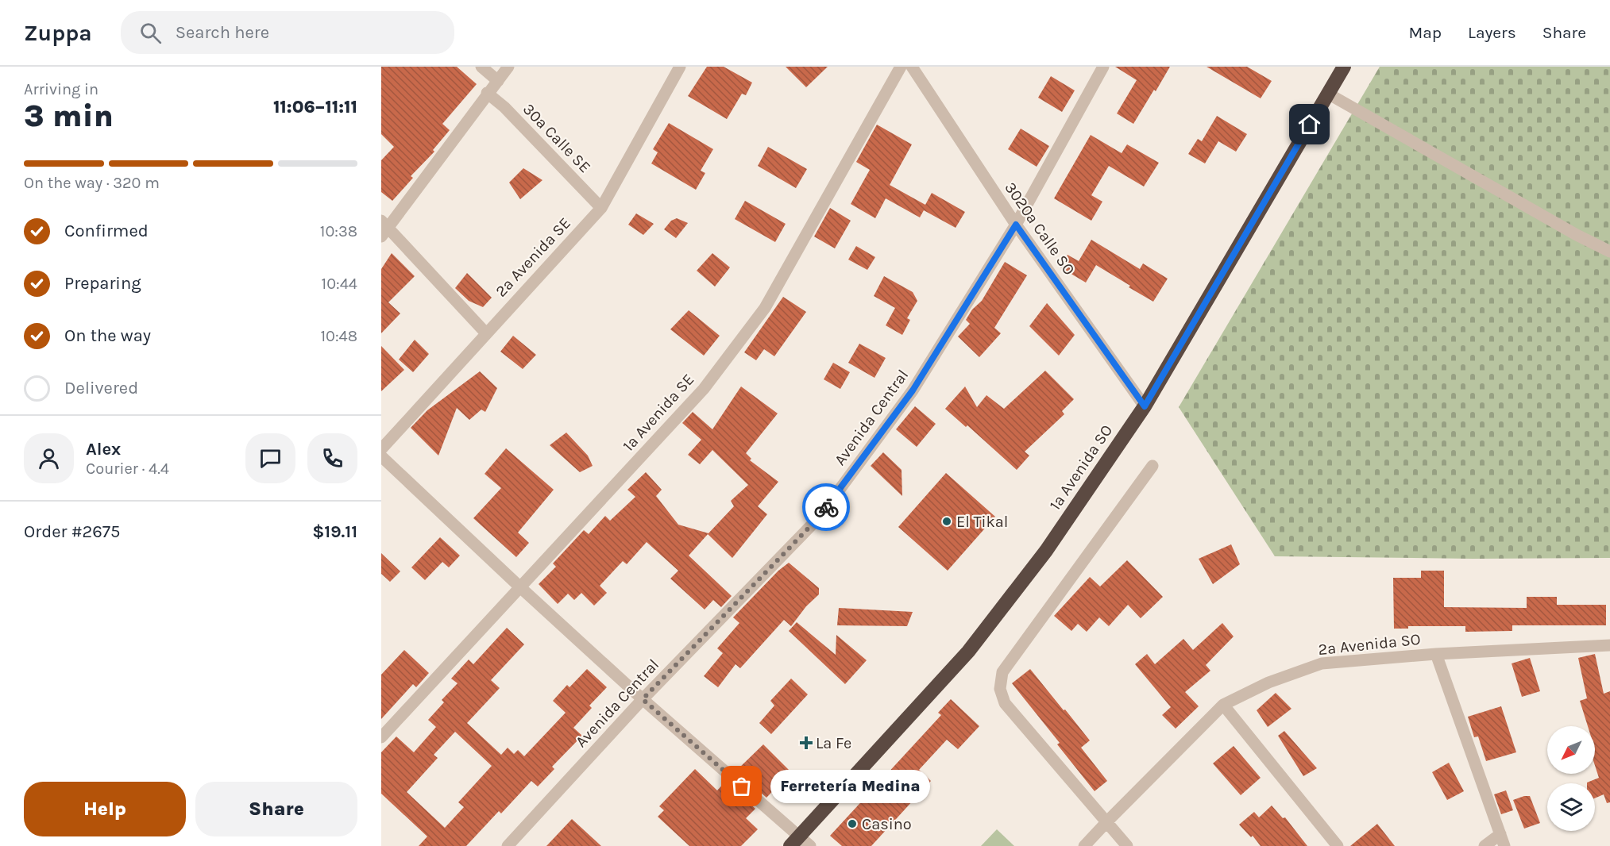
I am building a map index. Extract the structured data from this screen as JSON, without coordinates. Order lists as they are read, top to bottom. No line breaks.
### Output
{"streets":{"highway":["1a Avenida SO"],"street":["30a Calle SE","3020a Calle SO","2a Avenida SE","1a Avenida SE","Avenida Central","2a Avenida SO"]},"crossings":[["30a Calle SE","2a Avenida SE"],["3020a Calle SO","Avenida Central"],["3020a Calle SO","1a Avenida SO"]],"places":{"other":["El Tikal","Ferretería Medina","Casino"],"health":["La Fe"]},"north":"bottom left","page":{"header":"Zuppa","search":"Search here","nav":["Map","Layers","Share"],"heading":["3 min","Arriving in","11:06–11:11"],"panel":["Alex","Courier · 4.4","Order #2675","$19.11"],"bar":"On the way · 320 m","list":[["Confirmed","10:38"],["Preparing","10:44"],["On the way","10:48"],"Delivered"],"bubble":"Ferretería Medina","buttons":["Help","Share"]}}
